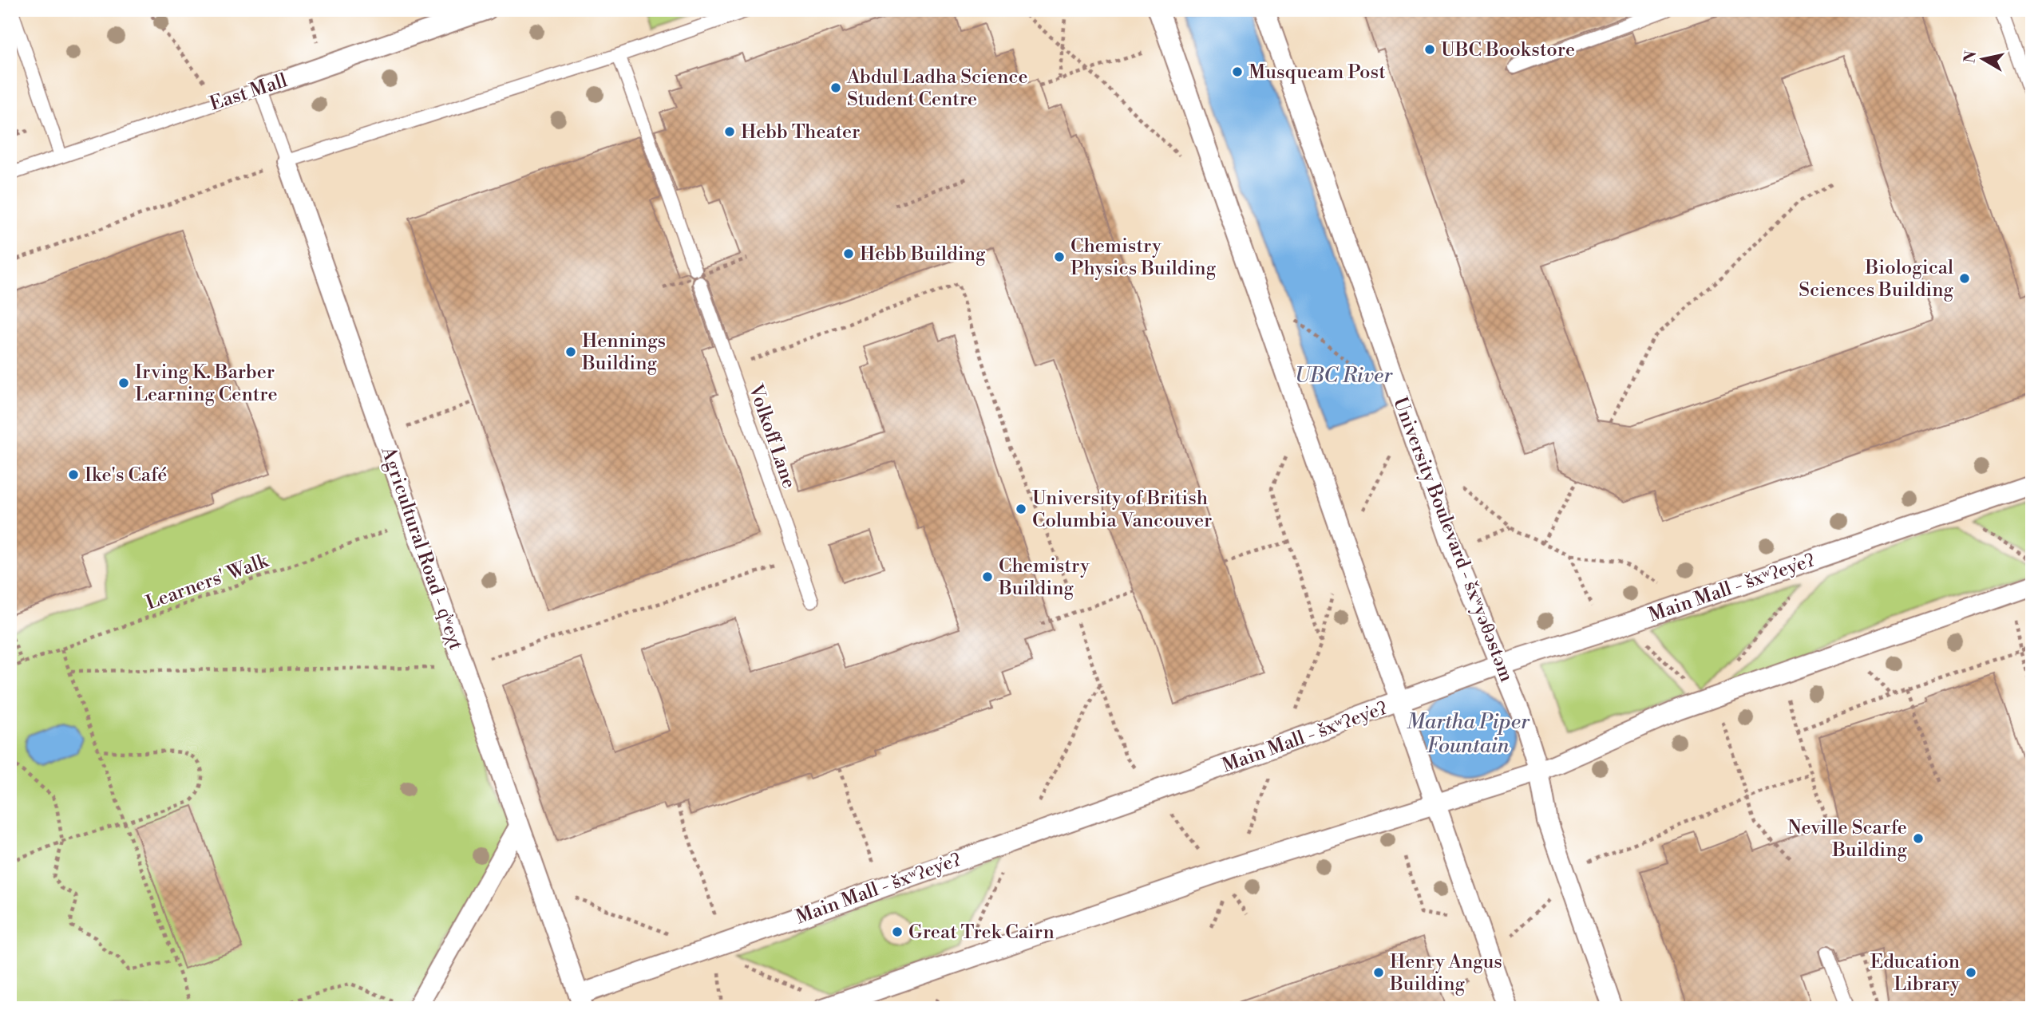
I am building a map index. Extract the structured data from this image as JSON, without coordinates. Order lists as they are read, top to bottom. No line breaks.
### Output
{"streets":{"street":["East Mall","University Boulevard - šxʷyəθəstəm","Agricultural Road - q̓ʷeχt","Main Mall - šxʷʔey̓eʔ"],"lane":["Volkoff Lane"],"path":["Learners' Walk"]},"crossings":[["East Mall","Agricultural Road - q̓ʷeχt"],["University Boulevard - šxʷyəθəstəm","Main Mall - šxʷʔey̓eʔ"],["Agricultural Road - q̓ʷeχt","Learners' Walk"],["Agricultural Road - q̓ʷeχt","Main Mall - šxʷʔey̓eʔ"]],"water":["UBC River","Martha Piper Fountain"],"places":["UBC Bookstore","Musqueam Post","Abdul Ladha Science Student Centre","Hebb Theater","Hebb Building","Chemistry Physics Building","Biological Sciences Building","Hennings Building","Irving K. Barber Learning Centre","Ike's Café","University of British Columbia Vancouver","Chemistry Building","Neville Scarfe Building","Great Trek Cairn","Henry Angus Building","Education Library"],"north":"left"}
